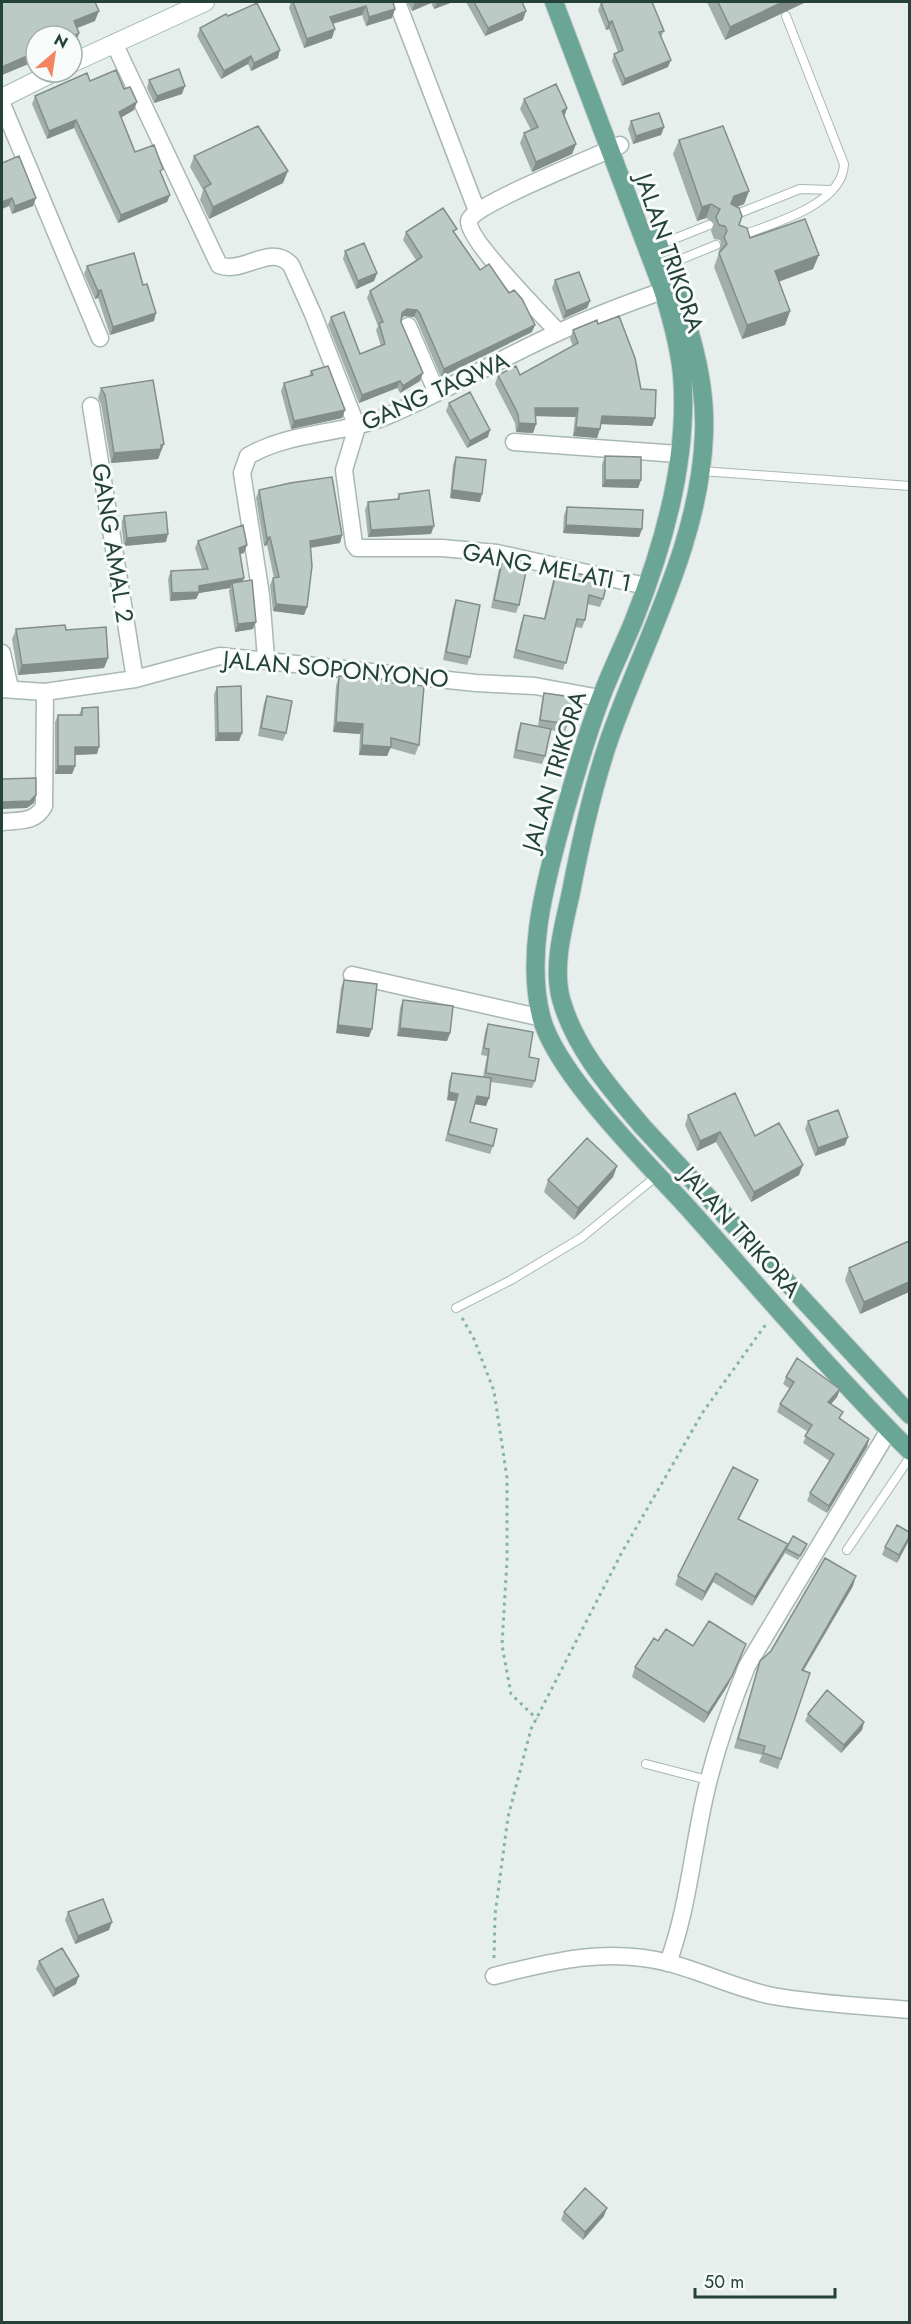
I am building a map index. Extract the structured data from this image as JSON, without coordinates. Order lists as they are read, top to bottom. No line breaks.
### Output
{"streets":{"main road":["JALAN TRIKORA"],"street":["GANG TAQWA","GANG AMAL 2","GANG MELATI 1","JALAN SOPONYONO"]},"crossings":[["JALAN TRIKORA","GANG TAQWA"],["JALAN TRIKORA","GANG MELATI 1"],["JALAN TRIKORA","JALAN SOPONYONO"],["GANG TAQWA","GANG MELATI 1"],["GANG TAQWA","JALAN SOPONYONO"],["GANG AMAL 2","JALAN SOPONYONO"]],"scale_bar":"50 m","north":"top right"}
